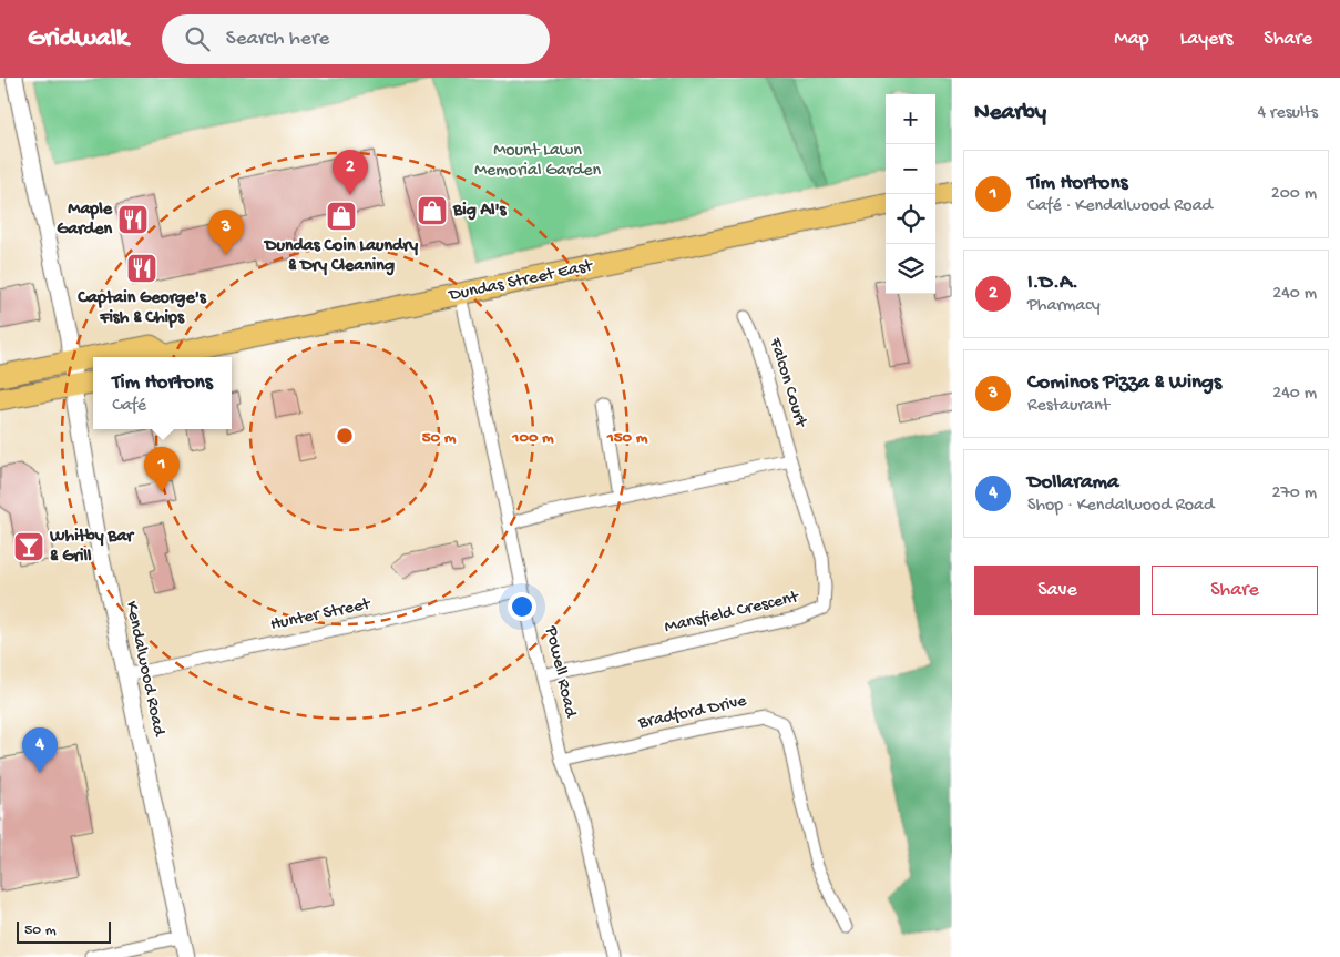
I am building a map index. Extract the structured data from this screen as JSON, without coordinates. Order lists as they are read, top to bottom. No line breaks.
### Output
{"streets":{"main road":["Dundas Street East"],"street":["Falcon Court","Mansfield Crescent","Hunter Street","Kendalwood Road","Powell Road","Bradford Drive"]},"crossings":[["Dundas Street East","Kendalwood Road"],["Dundas Street East","Powell Road"],["Falcon Court","Mansfield Crescent"],["Mansfield Crescent","Powell Road"],["Hunter Street","Kendalwood Road"],["Hunter Street","Powell Road"],["Powell Road","Bradford Drive"]],"parks":["Mount Lawn Memorial Garden"],"places":{"shop":["Big Al's","Dundas Coin Laundry & Dry Cleaning"],"restaurant":["Maple Garden","Captain George's Fish & Chips"],"bar":["Whitby Bar & Grill"]},"scale_bar":"50 m","page":{"header":"Gridwalk","search":"Search here","nav":["Map","Layers","Share"],"heading":["Nearby","4 results"],"map_buttons":["+","−"],"pins":["2","3","1","4"],"list":[{"mark":"1","name":"Tim Hortons","note":"Café · Kendalwood Road","value":"200 m"},{"mark":"2","name":"I.D.A.","note":"Pharmacy","value":"240 m"},{"mark":"3","name":"Cominos Pizza & Wings","note":"Restaurant","value":"240 m"},{"mark":"4","name":"Dollarama","note":"Shop · Kendalwood Road","value":"270 m"}],"popup":["Tim Hortons","Café"],"buttons":["Save","Share"],"scale":"50 m"},"rings":["50 m","100 m","150 m"]}
